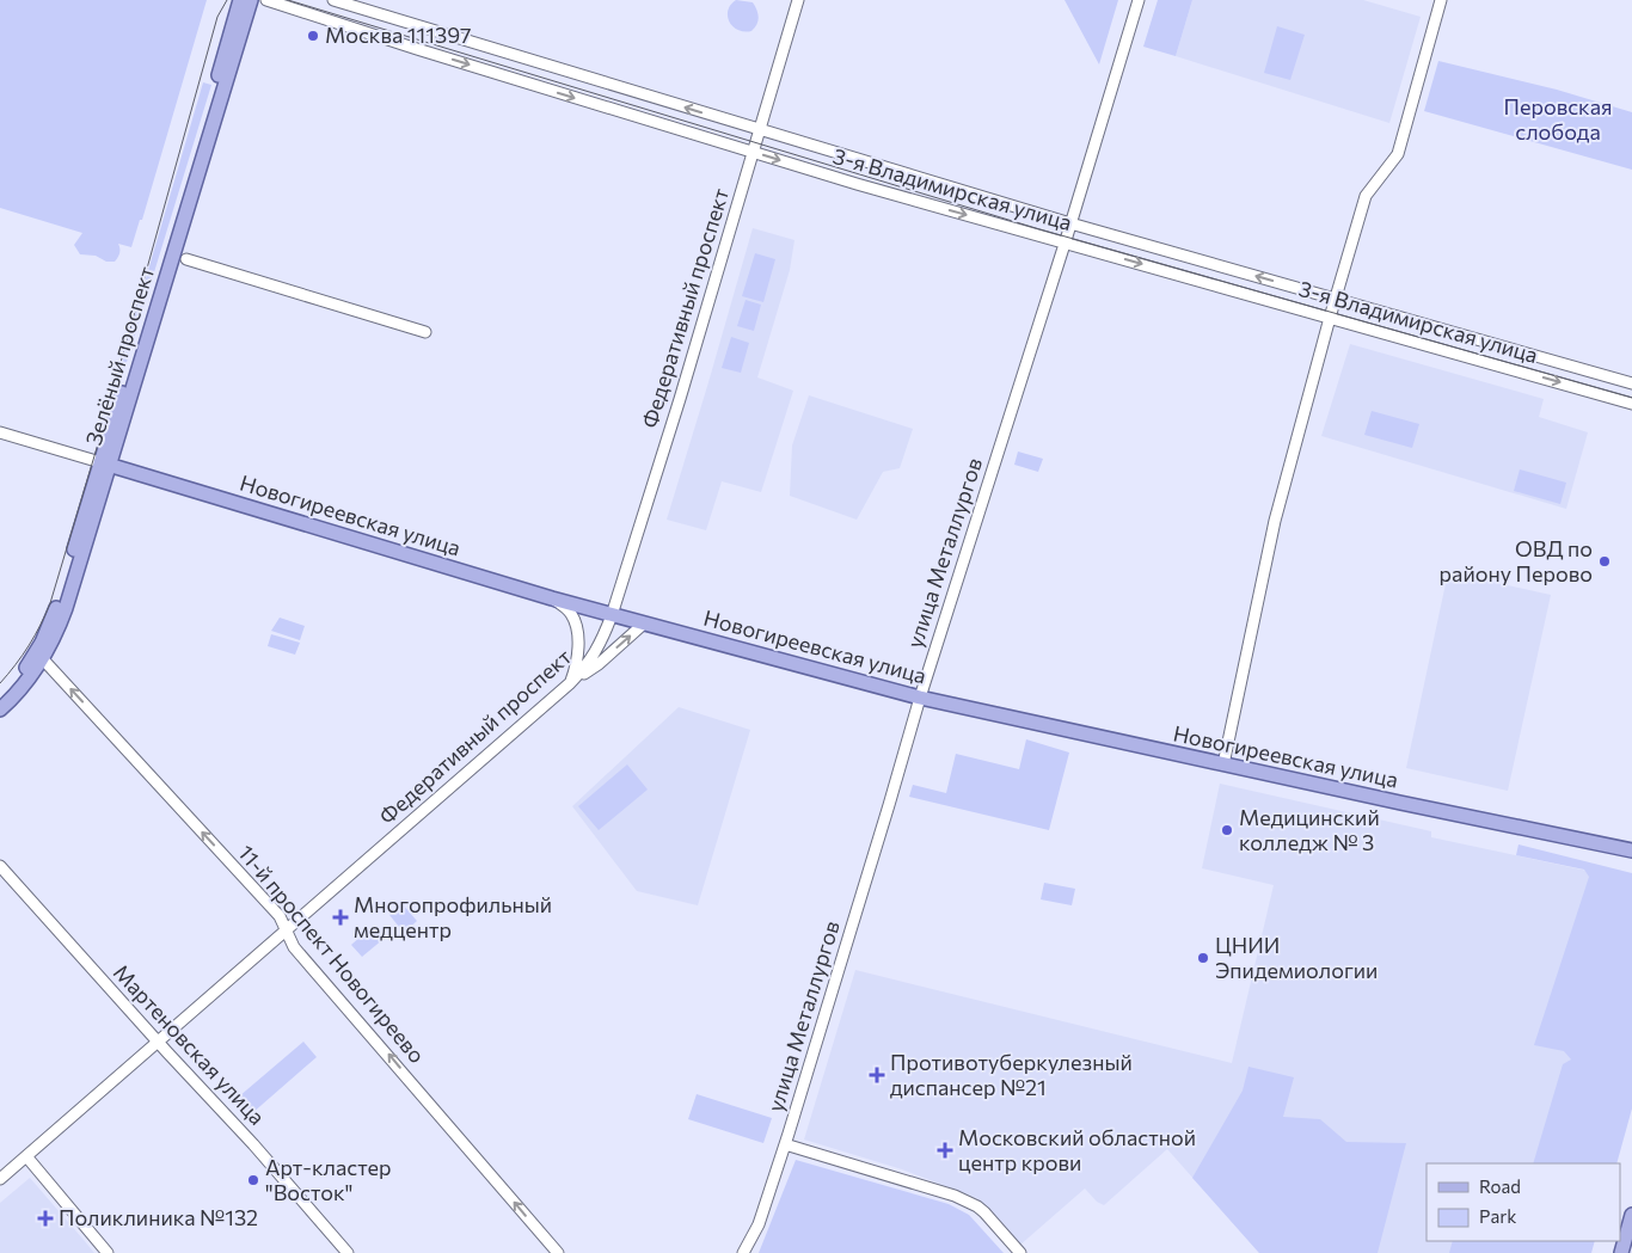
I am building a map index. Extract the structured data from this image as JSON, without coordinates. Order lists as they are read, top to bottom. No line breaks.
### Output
{"streets":{"main road":["Зелёный проспект","Новогиреевская улица"],"street":["3-я Владимирская улица","Федеративный проспект","улица Металлургов","11-й проспект Новогиреево","Мартеновская улица"]},"crossings":[["3-я Владимирская улица","Федеративный проспект"],["3-я Владимирская улица","улица Металлургов"],["Федеративный проспект","Новогиреевская улица"],["Федеративный проспект","11-й проспект Новогиреево"],["Федеративный проспект","Мартеновская улица"],["Зелёный проспект","Новогиреевская улица"],["Зелёный проспект","11-й проспект Новогиреево"],["Новогиреевская улица","улица Металлургов"]],"one_way":["11-й проспект Новогиреево"],"parks":["Перовская слобода"],"places":{"other":["Москва 111397","ОВД по району Перово","Медицинский колледж № 3","ЦНИИ Эпидемиологии","Арт-кластер \"Восток\""],"health":["Многопрофильный медцентр","Противотуберкулезный диспансер №21","Московский областной центр крови","Поликлиника №132"]},"legend":["Road","Park"]}
